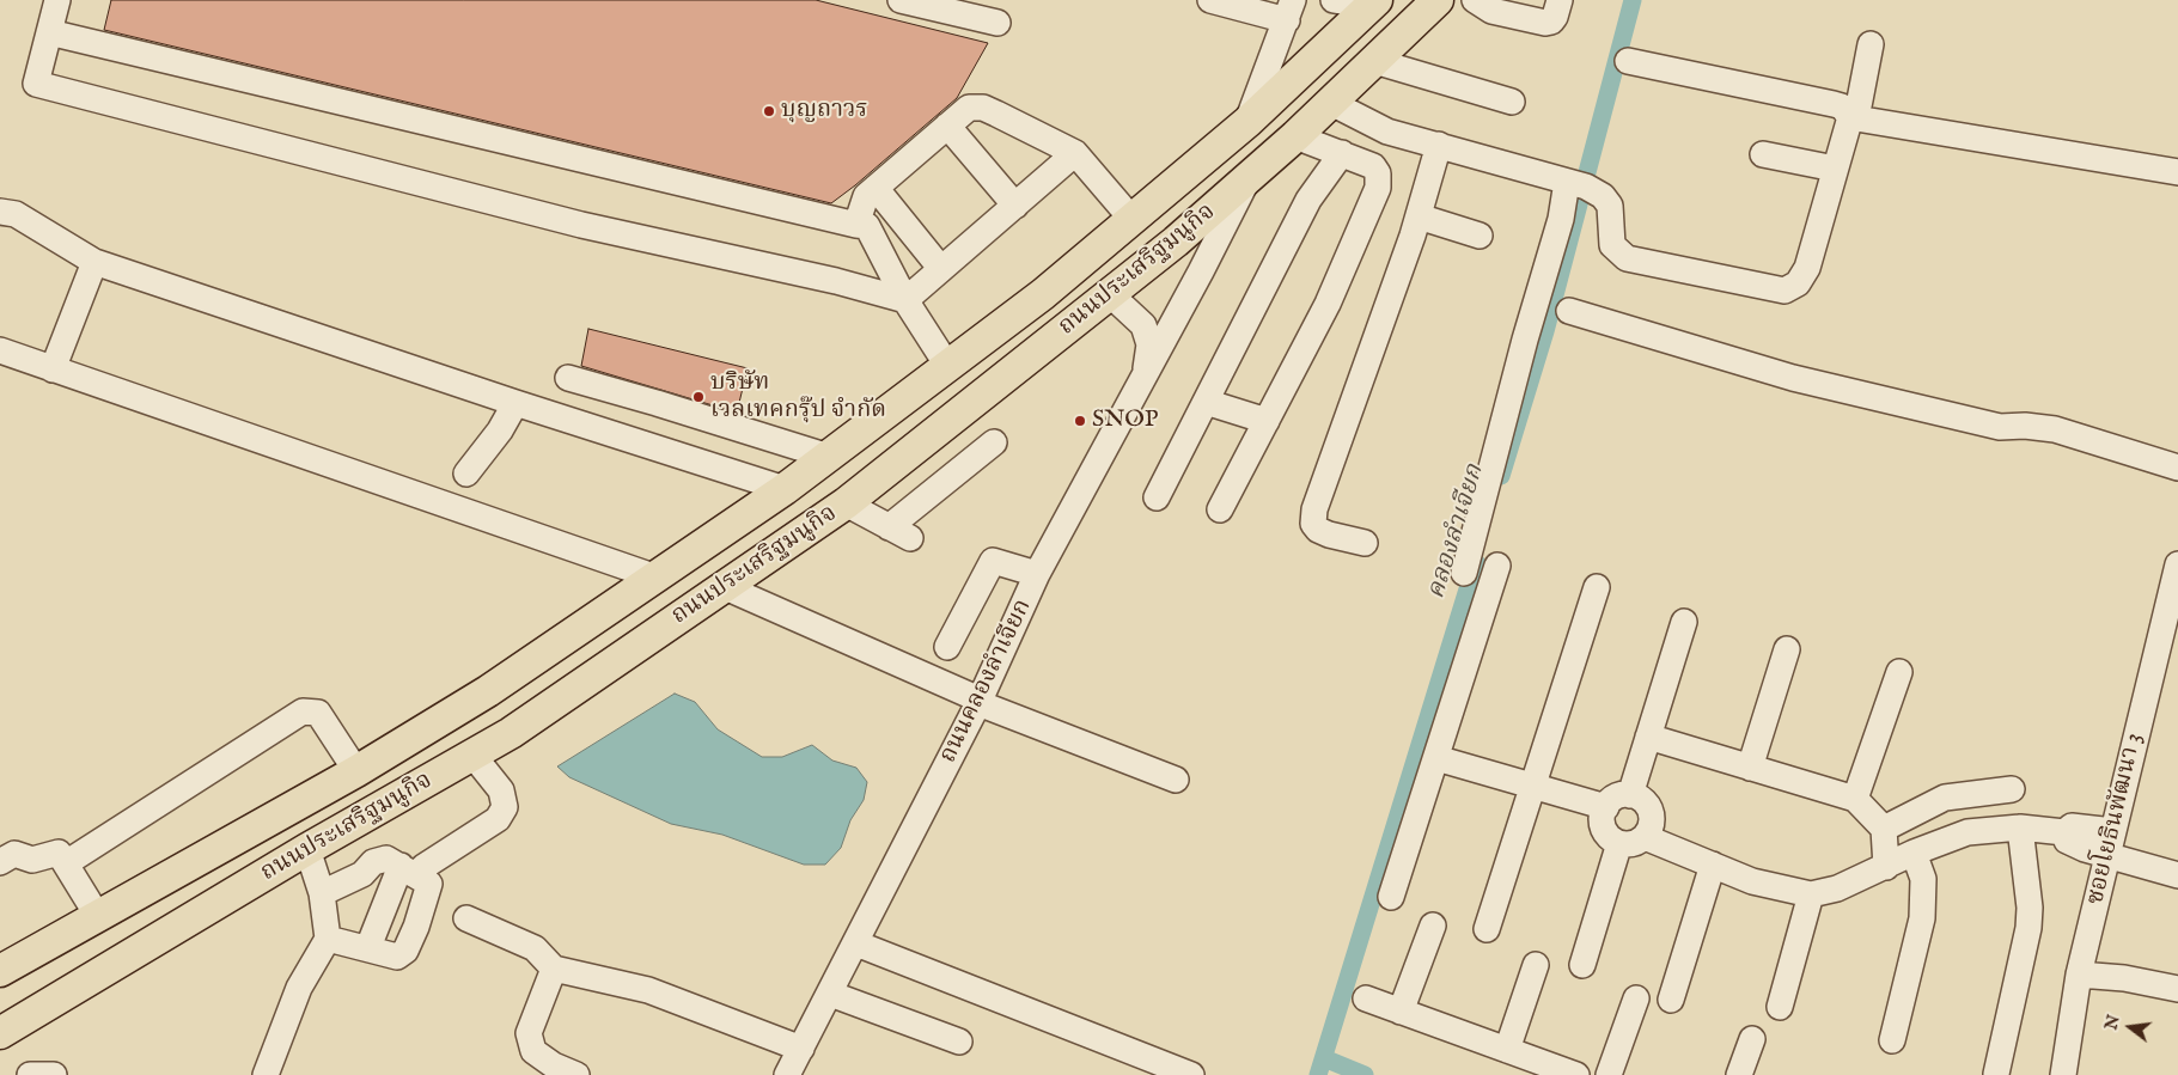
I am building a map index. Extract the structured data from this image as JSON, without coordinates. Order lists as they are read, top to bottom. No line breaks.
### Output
{"streets":{"main road":["ถนนประเสริฐมนูกิจ"],"street":["ถนนคลองลำเจียก","ซอยโยธินพัฒนา 3"]},"crossings":[["ถนนประเสริฐมนูกิจ","ถนนคลองลำเจียก"]],"water":["คลองลำเจียก"],"places":["บุญถาวร","บริษัท เวลเทคกรุ๊ป จำกัด","SNOP"],"north":"left"}
